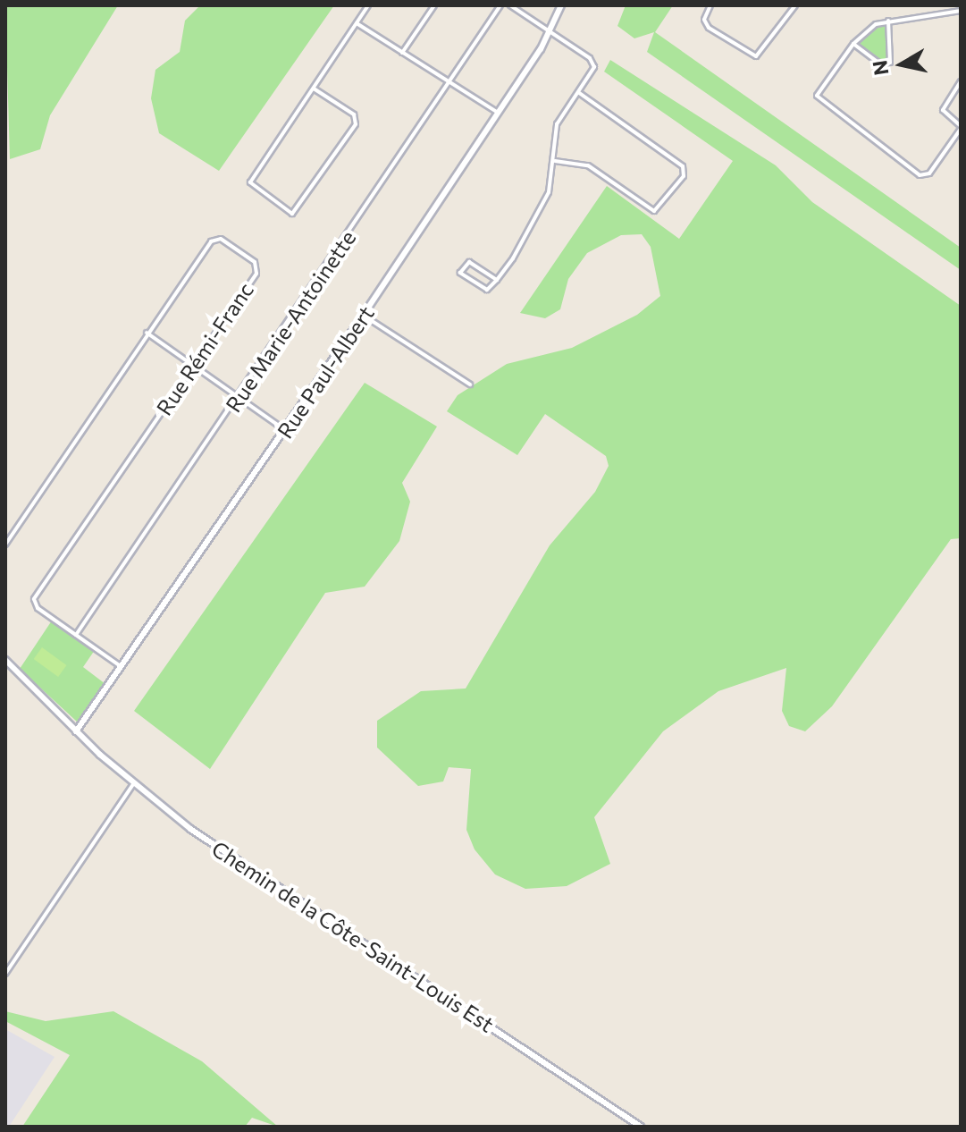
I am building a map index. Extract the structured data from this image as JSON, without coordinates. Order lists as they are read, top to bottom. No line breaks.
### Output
{"streets":{"street":["Rue Marie-Antoinette","Rue Rémi-Franc","Rue Paul-Albert","Chemin de la Côte-Saint-Louis Est"]},"crossings":[["Rue Marie-Antoinette","Rue Rémi-Franc"],["Rue Paul-Albert","Chemin de la Côte-Saint-Louis Est"]],"north":"left"}
